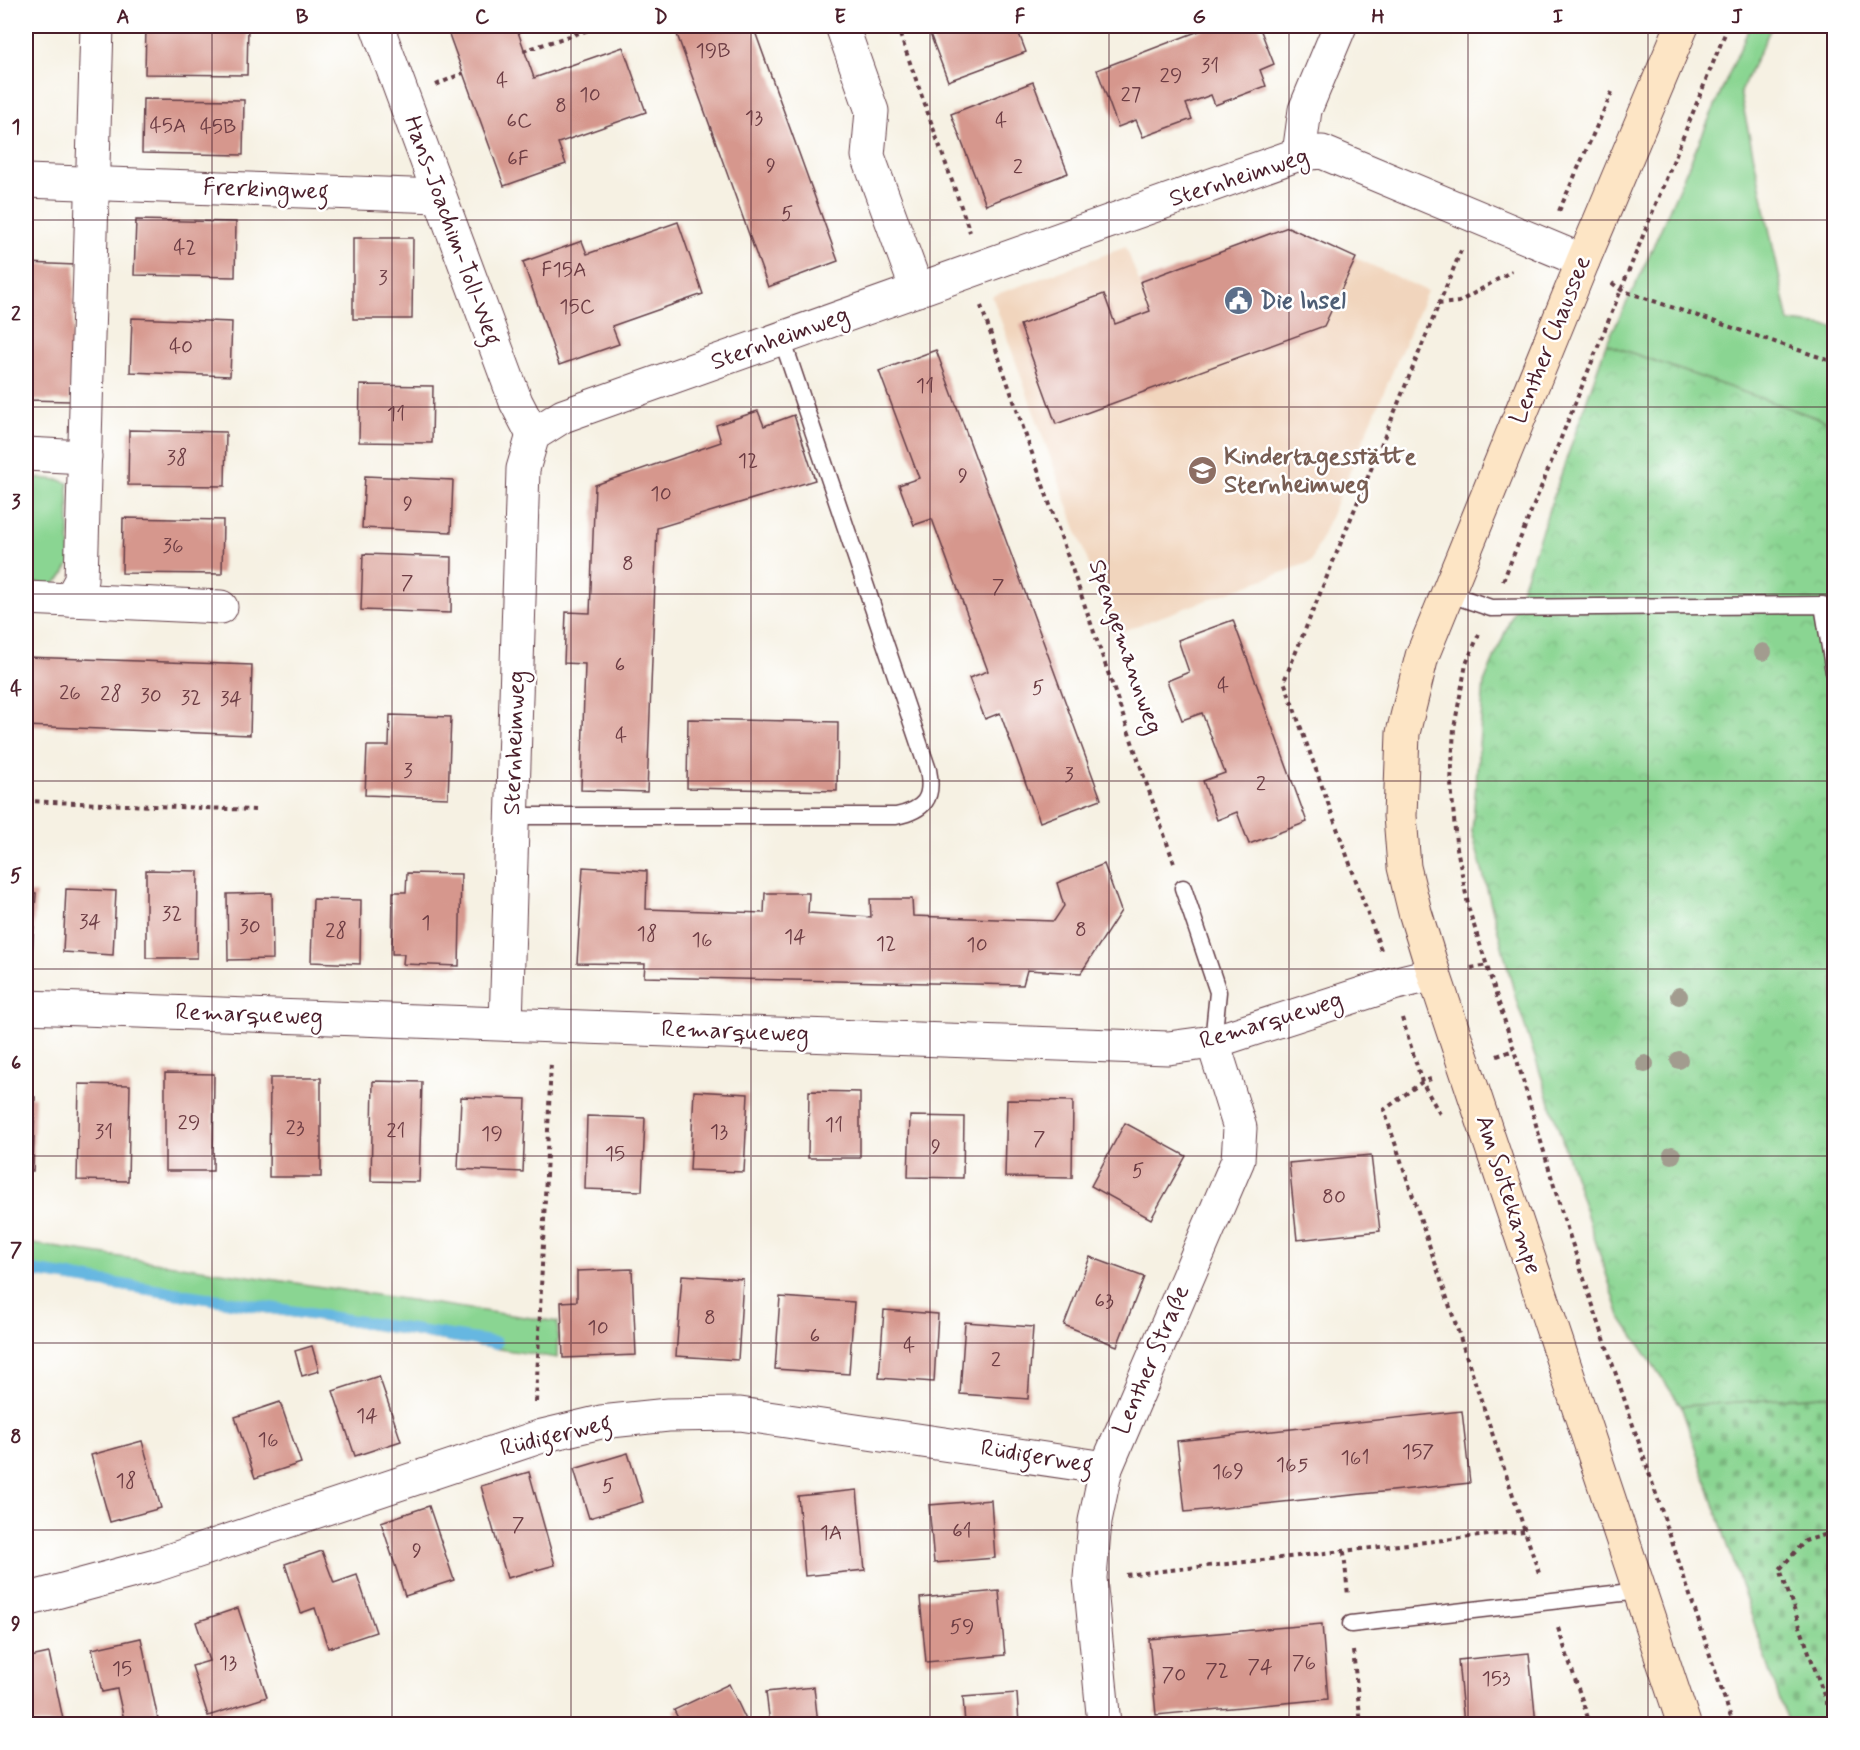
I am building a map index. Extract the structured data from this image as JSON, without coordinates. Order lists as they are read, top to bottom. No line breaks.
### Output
{"streets":{"street":["Sternheimweg","Frerkingweg","Hans-Joachim-Toll-Weg","Lenther Chaussee","Remarqueweg","Am Soltekampe","Lenther Straße","Rüdigerweg"],"path":["Spengemannweg"]},"crossings":[["Sternheimweg","Hans-Joachim-Toll-Weg"],["Sternheimweg","Lenther Chaussee"],["Sternheimweg","Spengemannweg"],["Sternheimweg","Remarqueweg"],["Frerkingweg","Hans-Joachim-Toll-Weg"],["Lenther Chaussee","Am Soltekampe"],["Remarqueweg","Am Soltekampe"],["Remarqueweg","Lenther Straße"],["Lenther Straße","Rüdigerweg"]],"places":{"public building":["Die Insel"],"school or university":["Kindertagesstätte Sternheimweg"]},"house_numbers":["19B","31","29","4","10","27","8","13","6C","4","45A","45B","6F","9","2","5","42","F15A","3","15C","40","11","11","38","12","9","10","9","36","8","7","7","6","4","5","26","28","30","32","34","4","3","3","2","32","34","1","30","8","28","18","14","16","12","10","29","11","23","21","31","13","19","7","9","15","5","80","63","8","10","6","4","2","14","16","157","161","165","169","18","5","7","61","1A","9","59","13","76","74","15","72","70","153"],"grid":{"columns":["A","B","C","D","E","F","G","H","I","J"],"rows":["1","2","3","4","5","6","7","8","9"]}}
